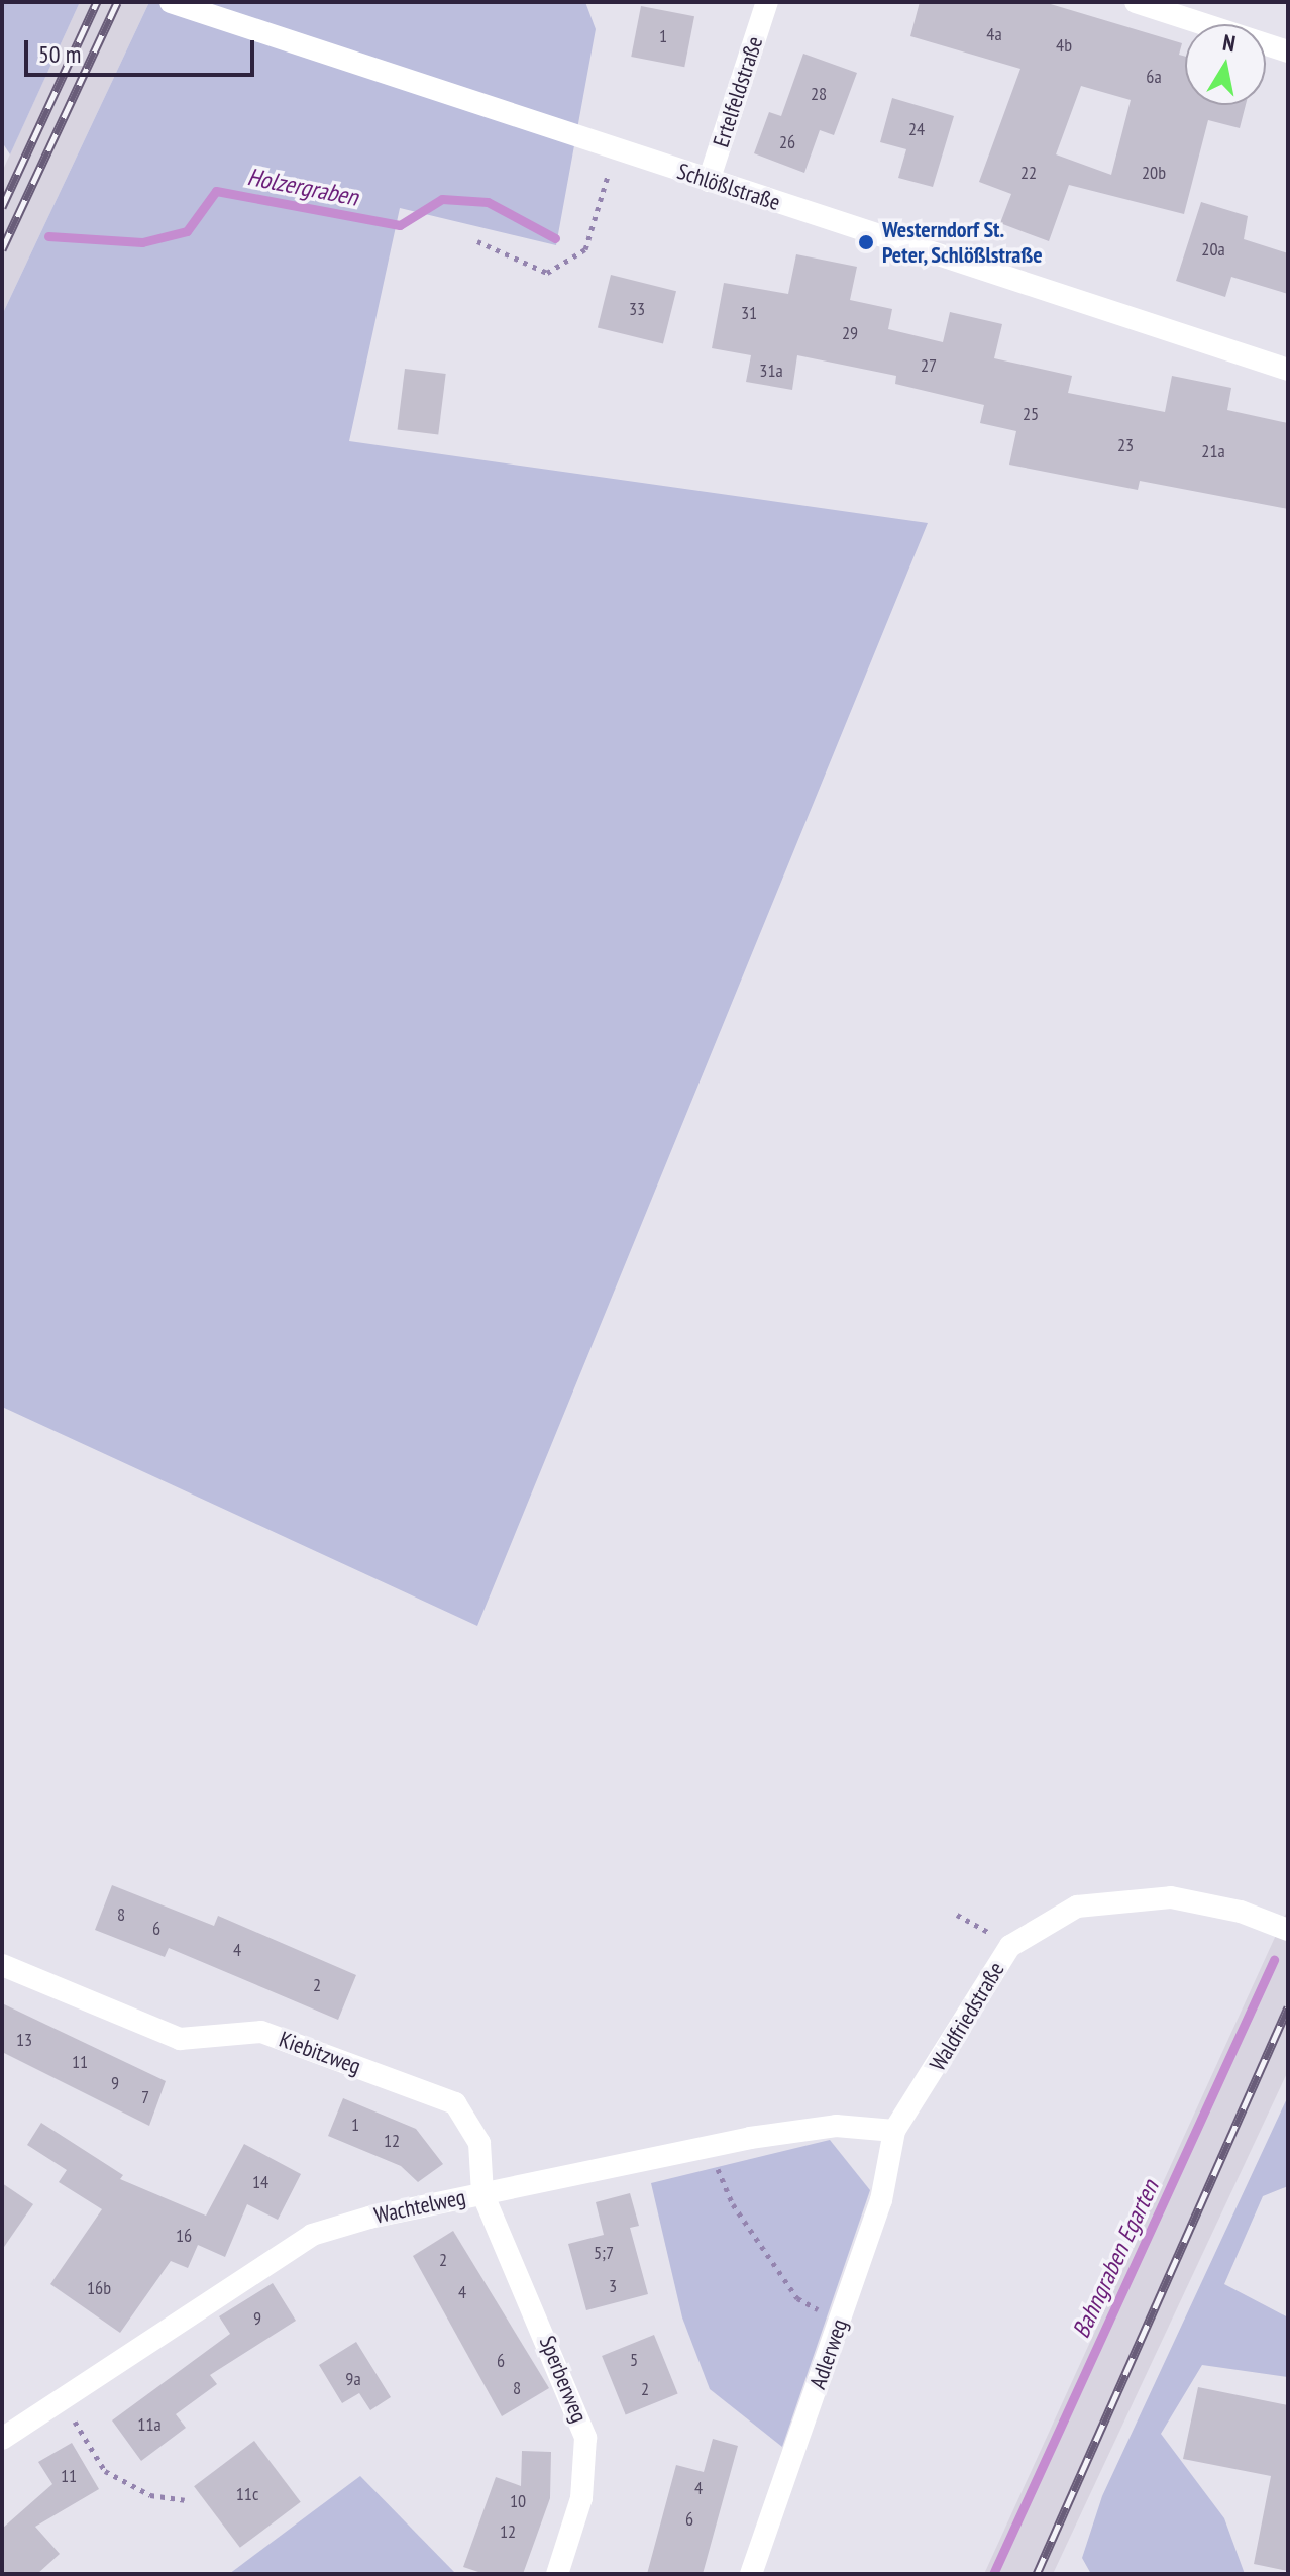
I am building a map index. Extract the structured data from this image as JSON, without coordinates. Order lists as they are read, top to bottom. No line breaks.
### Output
{"streets":{"street":["Ertelfeldstraße","Schlößlstraße","Waldfriedstraße","Kiebitzweg","Wachtelweg","Adlerweg","Sperberweg"]},"crossings":[["Ertelfeldstraße","Schlößlstraße"],["Waldfriedstraße","Wachtelweg"],["Waldfriedstraße","Adlerweg"],["Kiebitzweg","Wachtelweg"],["Kiebitzweg","Sperberweg"],["Wachtelweg","Adlerweg"],["Wachtelweg","Sperberweg"]],"water":["Holzergraben","Bahngraben Egarten"],"places":["Westerndorf St. Peter, Schlößlstraße"],"house_numbers":["4a","1","4b","6a","28","24","26","22","20b","20a","33","31","29","27","31a","25","23","21a","8","6","4","2","13","11","9","7","1","12","14","16","5;7","2","3","16b","4","9","5","6","9a","8","2","11a","11","4","11c","10","6","12"],"scale_bar":"50 m","north":"top"}
